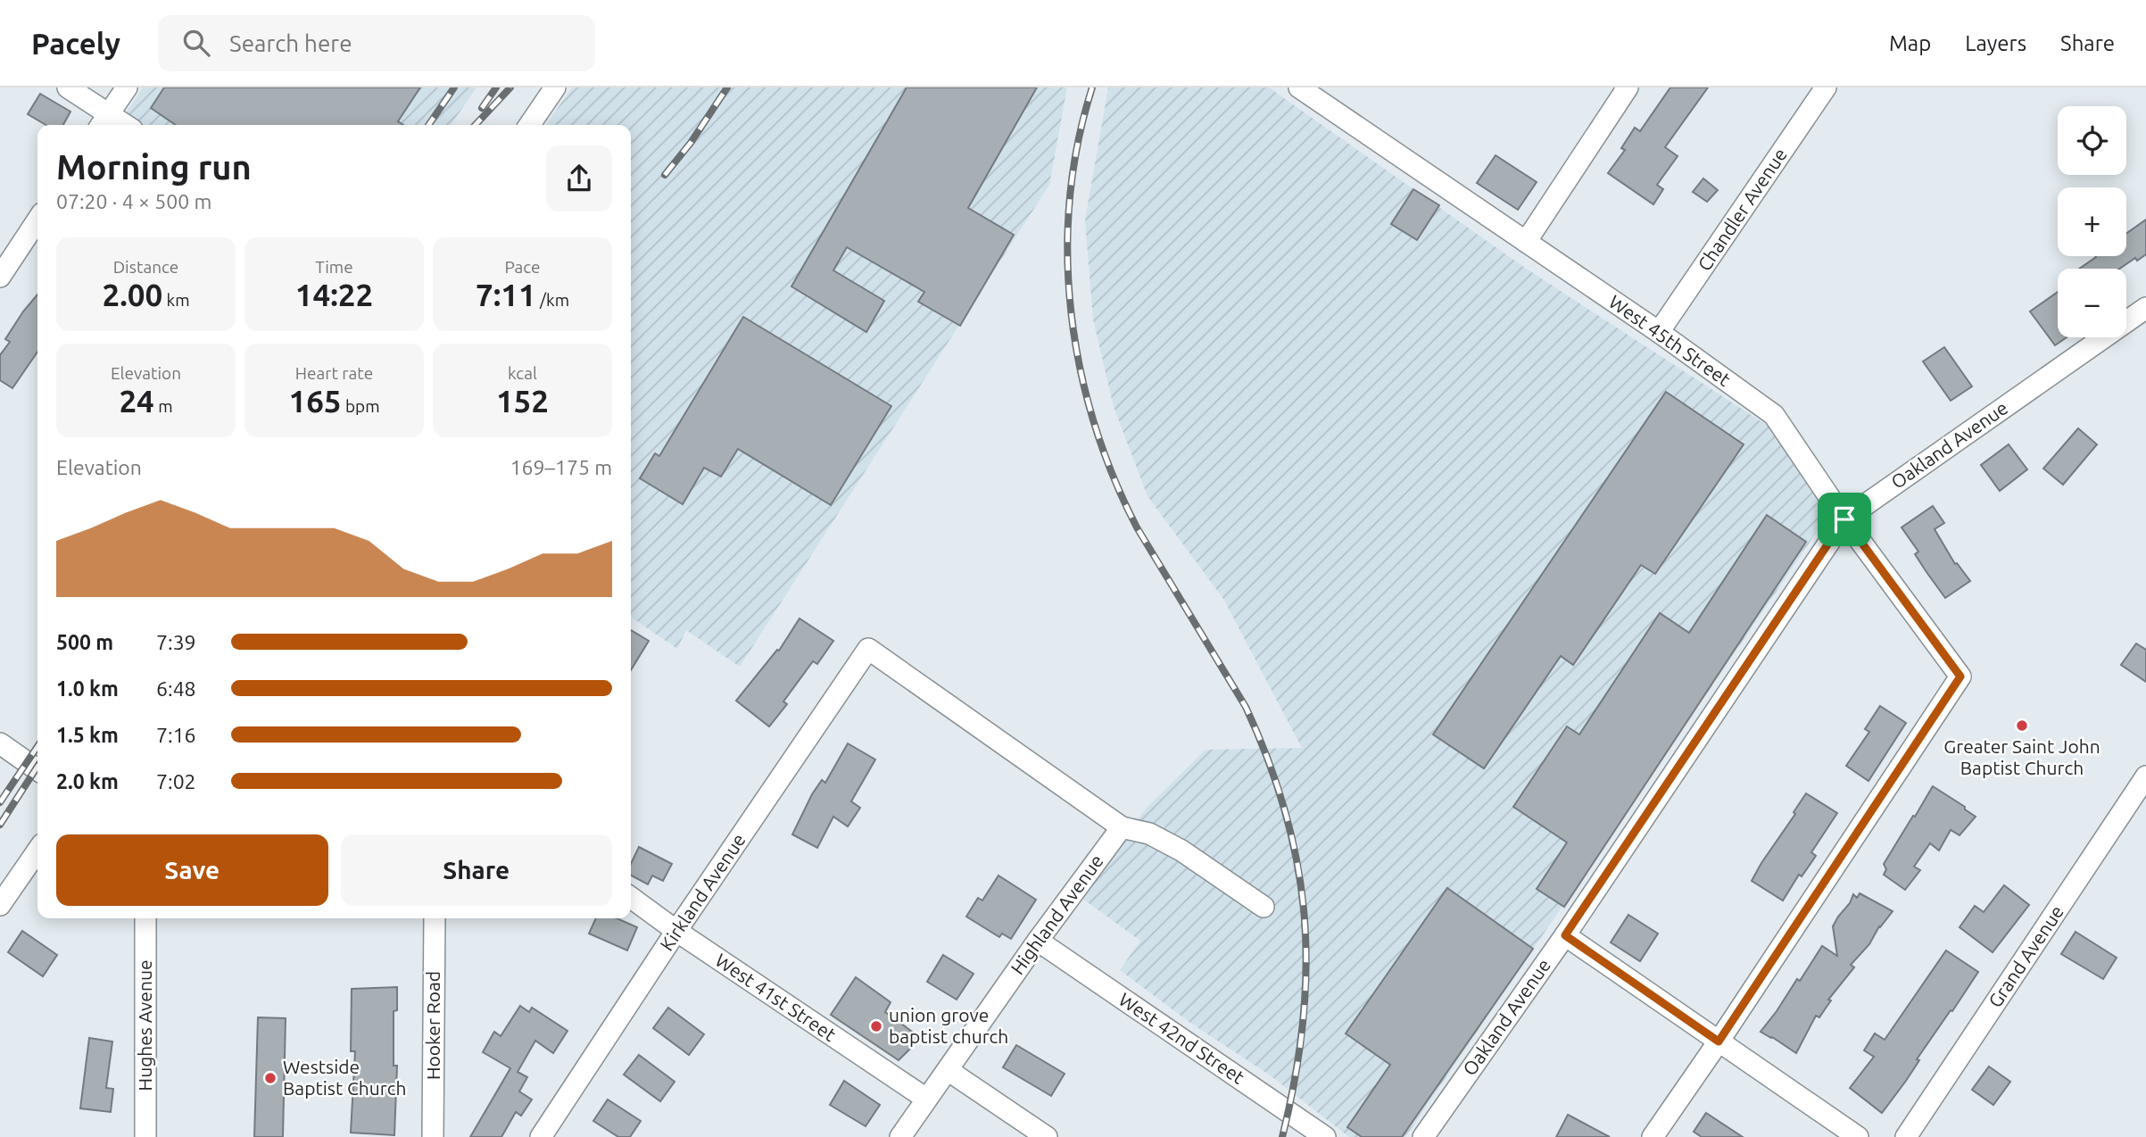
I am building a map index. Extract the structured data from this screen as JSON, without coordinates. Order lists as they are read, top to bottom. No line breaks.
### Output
{"streets":{"street":["Chandler Avenue","West 45th Street","Oakland Avenue","Kirkland Avenue","Highland Avenue","Grand Avenue","West 41st Street","Hughes Avenue","Hooker Road","West 42nd Street"]},"crossings":[["Chandler Avenue","West 45th Street"],["West 45th Street","Oakland Avenue"],["Kirkland Avenue","Highland Avenue"],["Kirkland Avenue","West 41st Street"],["Highland Avenue","West 41st Street"],["Highland Avenue","West 42nd Street"]],"places":["Greater Saint John Baptist Church","union grove baptist church","Westside Baptist Church"],"page":{"header":"Pacely","search":"Search here","nav":["Map","Layers","Share"],"map_buttons":["+","−"],"heading":["Morning run","07:20 · 4 × 500 m"],"stats":[["Distance","2.00 km"],["Time","14:22"],["Pace","7:11 /km"],["Elevation","24 m"],["Heart rate","165 bpm"],["kcal","152"]],"chart":["Elevation","169–175 m"],"list":[{"name":"500 m","note":"7:39"},{"name":"1.0 km","note":"6:48"},{"name":"1.5 km","note":"7:16"},{"name":"2.0 km","note":"7:02"}],"buttons":["Save","Share"]}}
